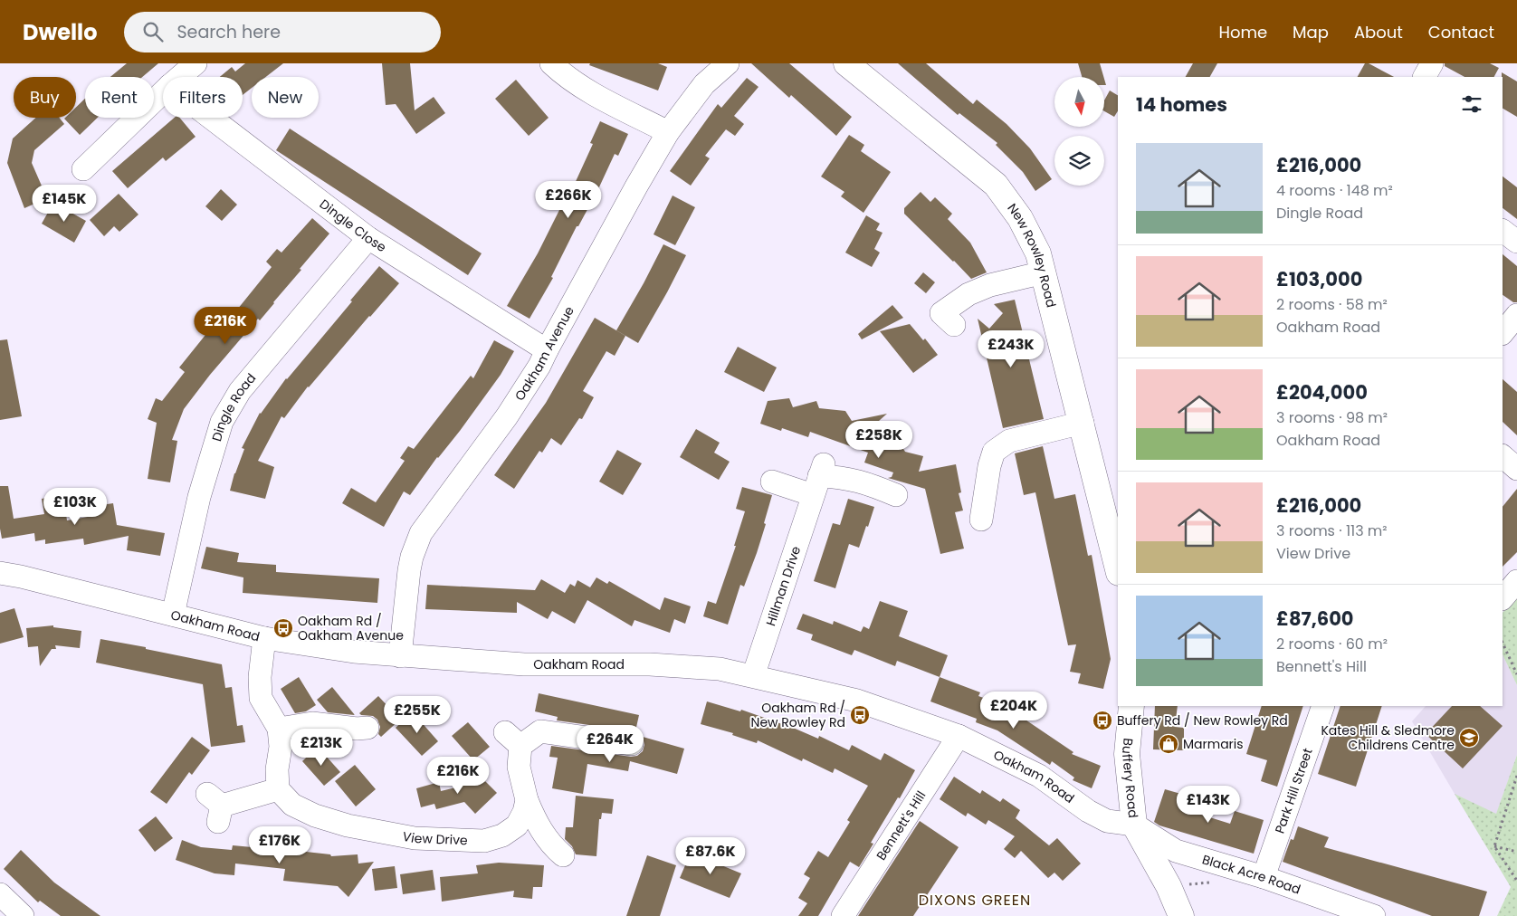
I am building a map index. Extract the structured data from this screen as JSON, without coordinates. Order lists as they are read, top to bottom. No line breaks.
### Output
{"streets":{"main road":["New Rowley Road","Buffery Road"],"street":["Dingle Close","Oakham Avenue","Dingle Road","Hillman Drive","Oakham Road","Park Hill Street","Bennett's Hill","View Drive","Black Acre Road"]},"crossings":[["Dingle Close","Oakham Avenue"],["Dingle Close","Dingle Road"],["Oakham Avenue","Oakham Road"],["Dingle Road","Oakham Road"],["Hillman Drive","Oakham Road"],["Oakham Road","Buffery Road"],["Oakham Road","Bennett's Hill"],["Oakham Road","Black Acre Road"],["Buffery Road","Black Acre Road"],["Park Hill Street","Black Acre Road"]],"districts":["DIXONS GREEN"],"places":{"bus stop":["Oakham Rd / Oakham Avenue","Oakham Rd / New Rowley Rd","Buffery Rd / New Rowley Rd"],"school or university":["Kates Hill & Sledmore Childrens Centre"],"shop":["Marmaris"]},"north":"bottom","page":{"header":"Dwello","search":"Search here","nav":["Home","Map","About","Contact"],"chip":["Buy","Rent","Filters","New"],"heading":"14 homes","list":[{"name":"£216,000","note":"4 rooms · 148 m² · Dingle Road"},{"name":"£103,000","note":"2 rooms · 58 m² · Oakham Road"},{"name":"£204,000","note":"3 rooms · 98 m² · Oakham Road"},{"name":"£216,000","note":"3 rooms · 113 m² · View Drive"},{"name":"£87,600","note":"2 rooms · 60 m² · Bennett's Hill"}],"price":["£266K","£145K","£216K","£243K","£258K","£103K","£204K","£255K","£264K","£213K","£216K","£143K","£176K","£87.6K"]}}
